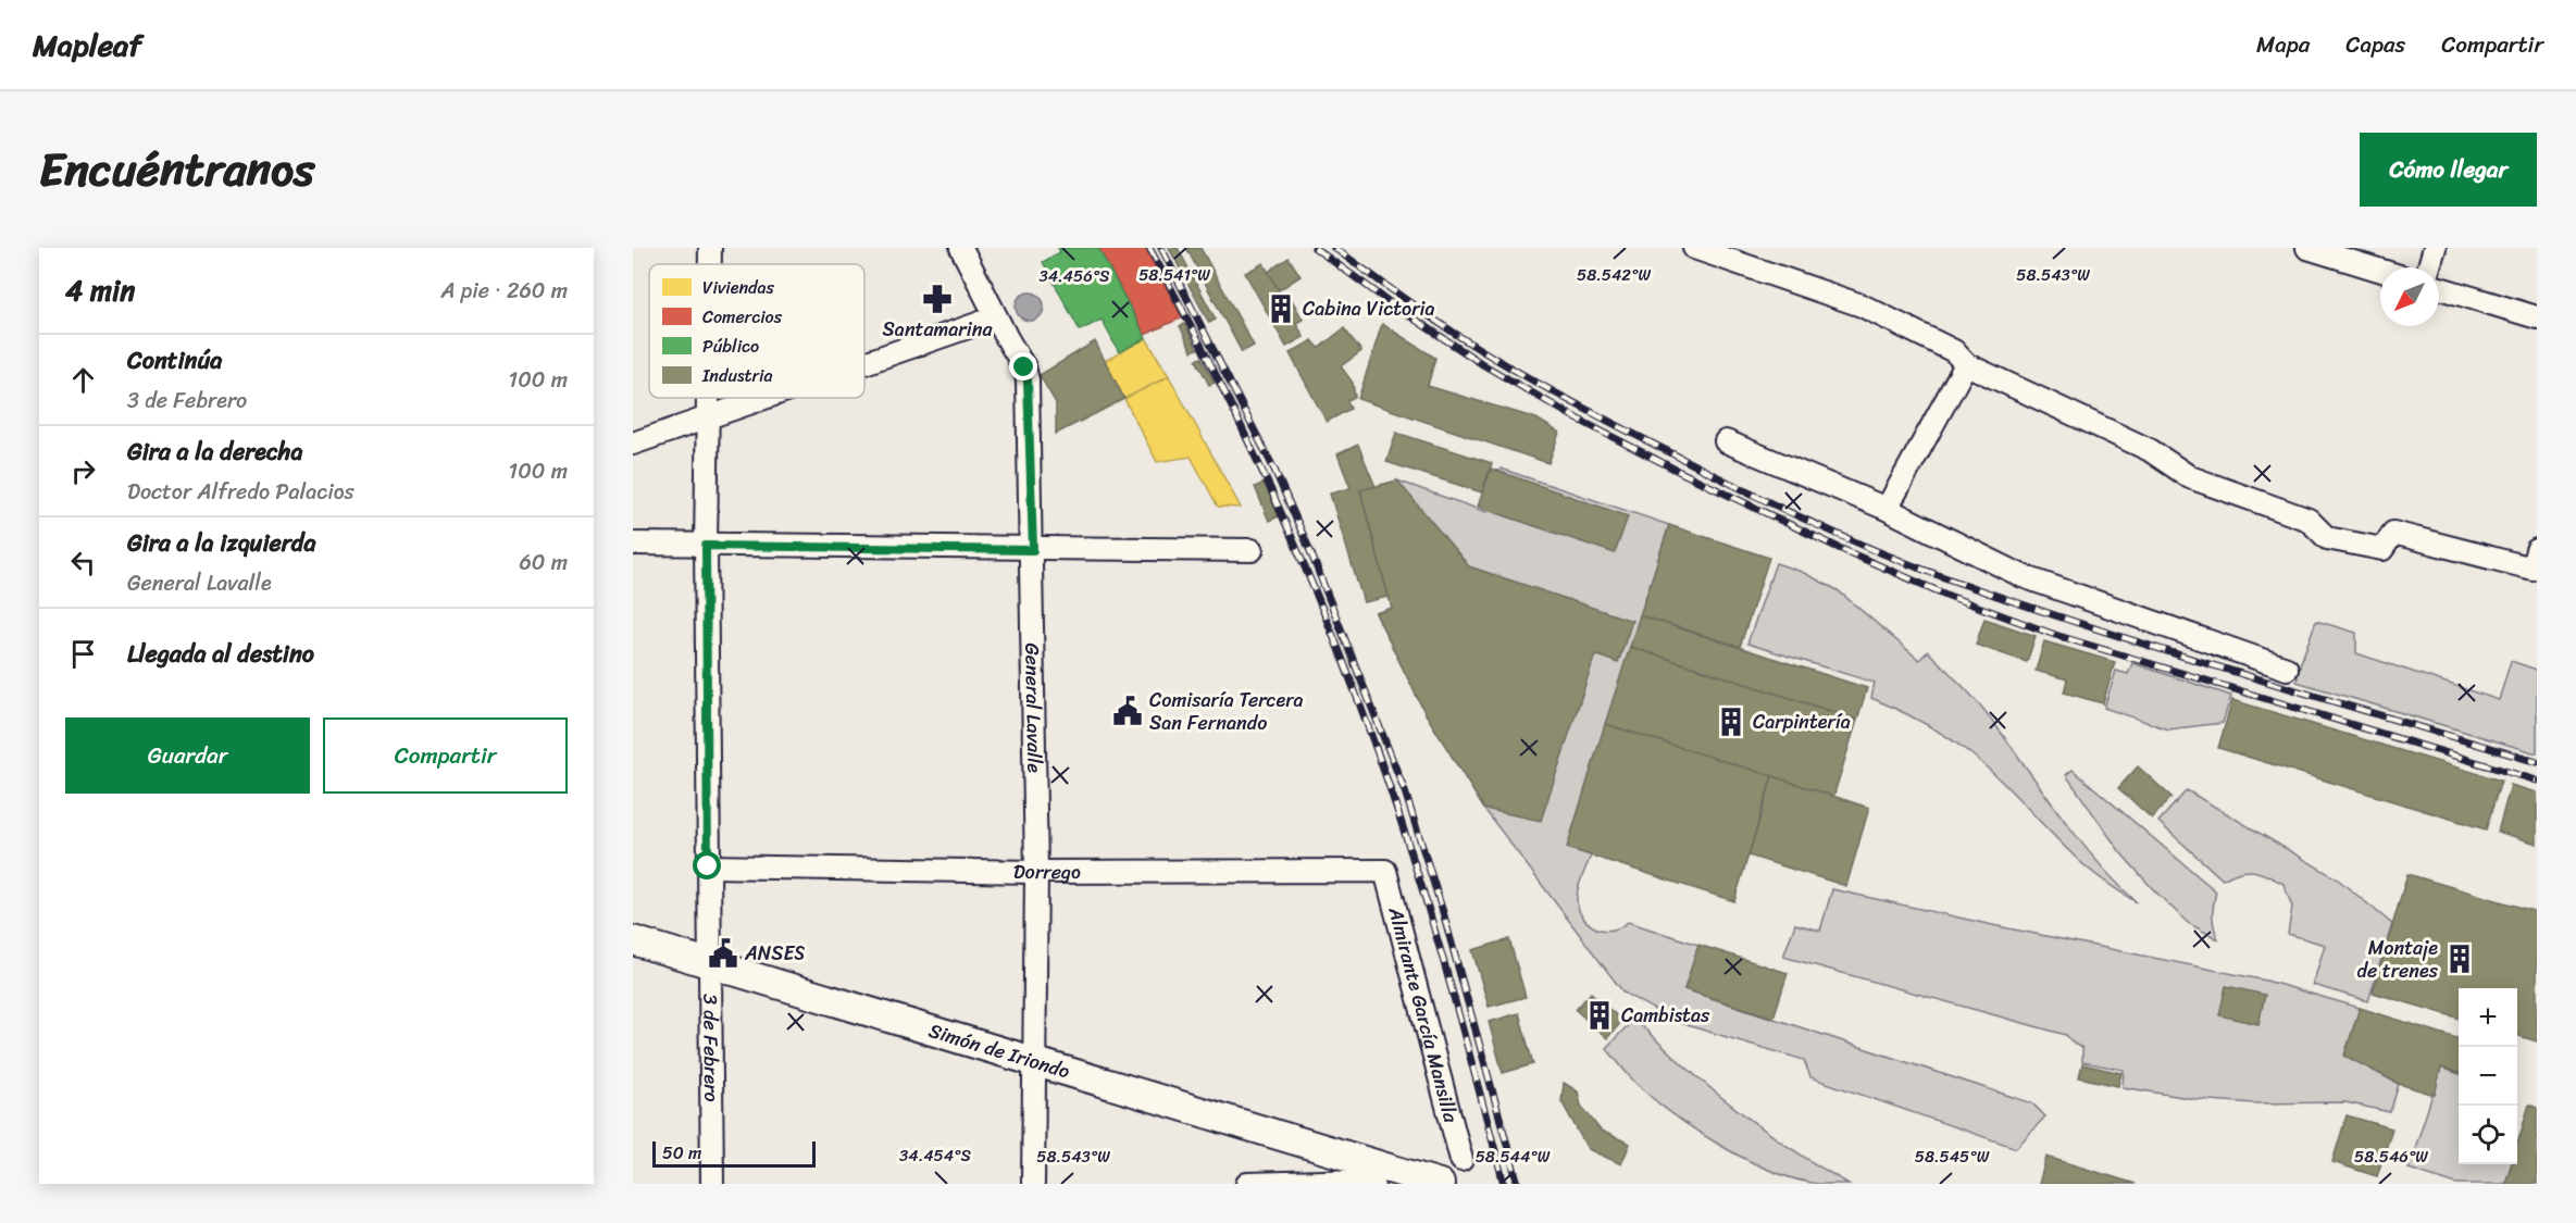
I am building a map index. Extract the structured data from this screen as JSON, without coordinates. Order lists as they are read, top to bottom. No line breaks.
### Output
{"streets":{"street":["General Lavalle","Dorrego","Almirante García Mansilla","3 de Febrero","Simón de Iriondo"]},"crossings":[["General Lavalle","Dorrego"],["General Lavalle","Simón de Iriondo"],["Dorrego","Almirante García Mansilla"],["Dorrego","3 de Febrero"],["3 de Febrero","Simón de Iriondo"]],"places":{"pharmacy":["Santamarina"],"building":["Cabina Victoria","Carpintería","Montaje de trenes","Cambistas"],"public building":["Comisaría Tercera San Fernando","ANSES"]},"legend":["Viviendas","Comercios","Público","Industria"],"scale_bar":"50 m","north":"bottom left","page":{"header":"Mapleaf","nav":["Mapa","Capas","Compartir"],"title":"Encuéntranos","buttons":["Cómo llegar",["Guardar","Compartir"]],"heading":["4 min","A pie · 260 m"],"list":[["Continúa","3 de Febrero","100 m"],["Gira a la derecha","Doctor Alfredo Palacios","100 m"],["Gira a la izquierda","General Lavalle","60 m"],"Llegada al destino"],"map_buttons":["+","−"],"scale":"50 m"},"coordinates":["58.541°W","58.542°W","58.543°W","34.456°S","34.454°S","58.544°W","58.545°W","58.546°W"]}
